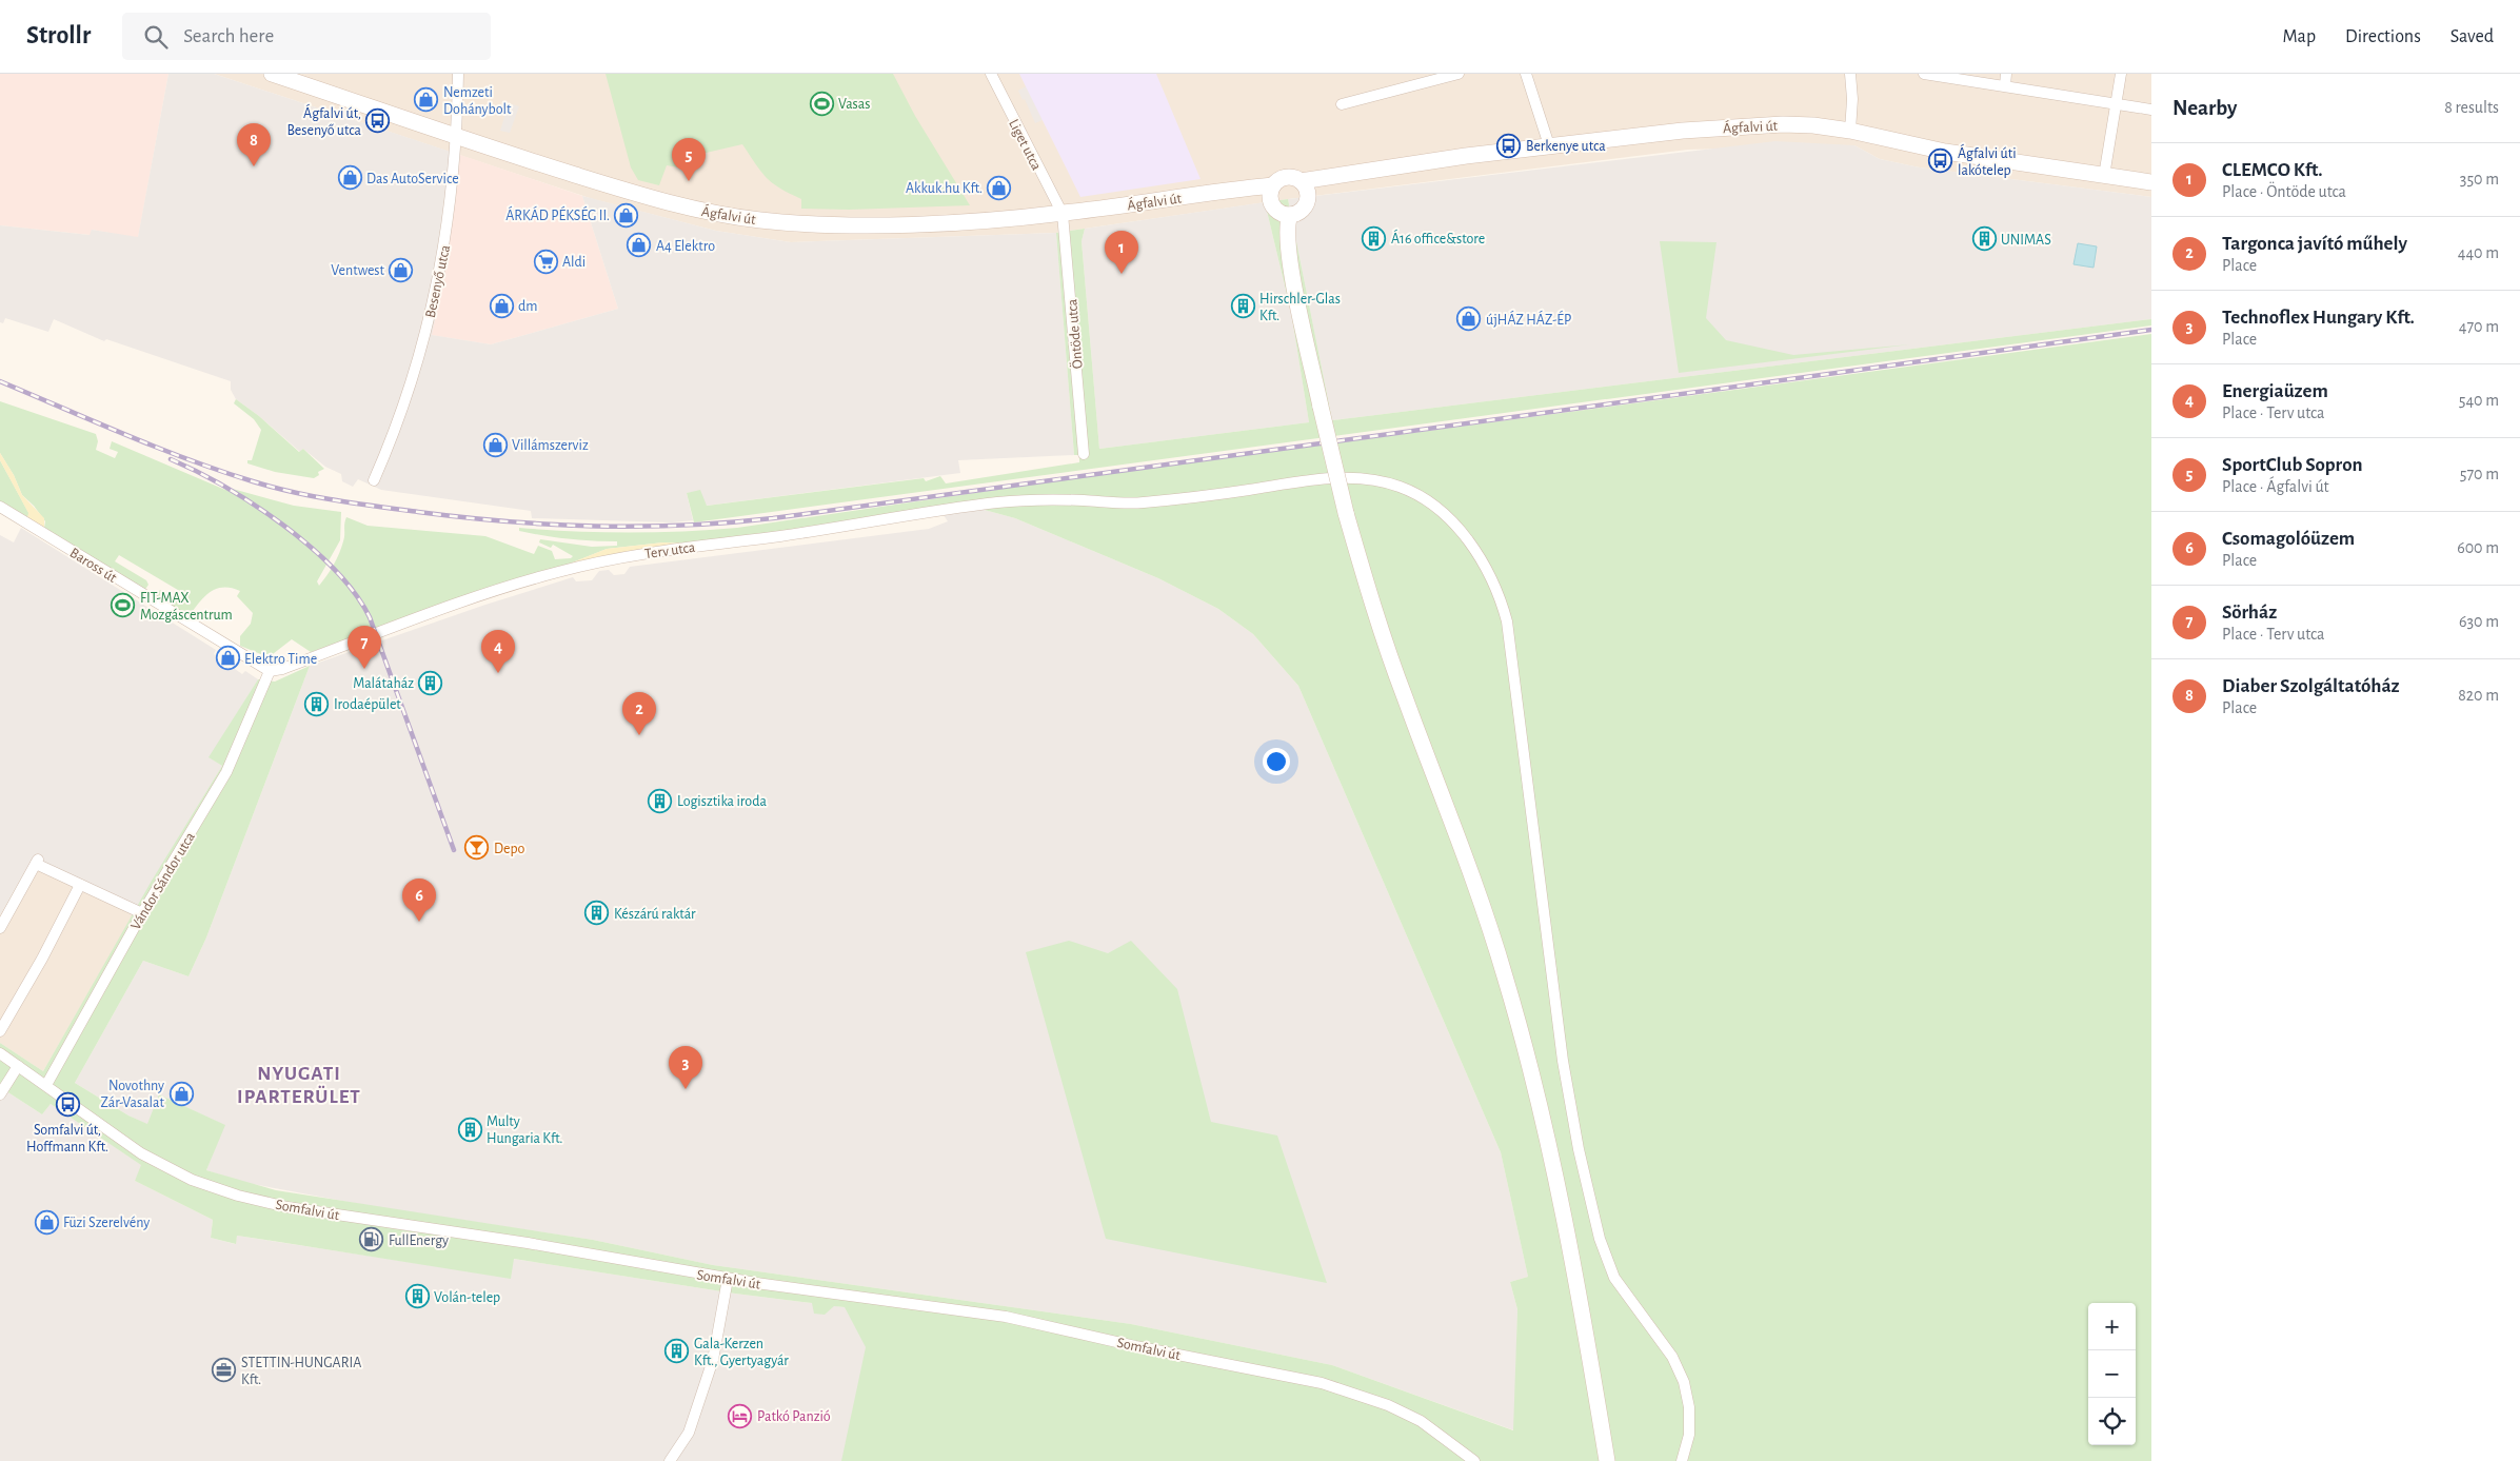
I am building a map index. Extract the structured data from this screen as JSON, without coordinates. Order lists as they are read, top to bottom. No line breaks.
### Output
{"streets":{"main road":["Ágfalvi út"],"street":["Liget utca","Besenyő utca","Öntöde utca","Terv utca","Baross út","Vándor Sándor utca","Somfalvi út"]},"crossings":[["Ágfalvi út","Liget utca"],["Ágfalvi út","Besenyő utca"],["Ágfalvi út","Öntöde utca"],["Liget utca","Öntöde utca"],["Terv utca","Baross út"],["Terv utca","Vándor Sándor utca"],["Baross út","Vándor Sándor utca"],["Vándor Sándor utca","Somfalvi út"]],"districts":["NYUGATI IPARTERÜLET"],"places":{"shop":["Nemzeti Dohánybolt","Das AutoService","Akkuk.hu Kft.","ÁRKÁD PÉKSÉG II.","A4 Elektro","Ventwest","dm","újHÁZ HÁZ-ÉP","Villámszerviz","Elektro Time","Novothny Zár-Vasalat","Füzi Szerelvény"],"sports":["Vasas","FIT-MAX Mozgáscentrum"],"bus stop":["Ágfalvi út, Besenyő utca","Berkenye utca","Ágfalvi úti lakótelep","Somfalvi út, Hoffmann Kft."],"building":["Á16 office&store","UNIMAS","Hirschler-Glas Kft.","Malátaház","Irodaépület","Logisztika iroda","Készárú raktár","Multy Hungaria Kft.","Volán-telep","Gala-Kerzen Kft., Gyertyagyár"],"supermarket":["Aldi"],"bar":["Depo"],"fuel station":["FullEnergy"],"office":["STETTIN-HUNGARIA Kft."],"hotel":["Patkó Panzió"]},"page":{"header":"Strollr","search":"Search here","nav":["Map","Directions","Saved"],"heading":["Nearby","8 results"],"pins":["8","5","1","7","4","2","6","3"],"list":[{"mark":"1","name":"CLEMCO Kft.","note":"Place · Öntöde utca","value":"350 m"},{"mark":"2","name":"Targonca javító műhely","note":"Place","value":"440 m"},{"mark":"3","name":"Technoflex Hungary Kft.","note":"Place","value":"470 m"},{"mark":"4","name":"Energiaüzem","note":"Place · Terv utca","value":"540 m"},{"mark":"5","name":"SportClub Sopron","note":"Place · Ágfalvi út","value":"570 m"},{"mark":"6","name":"Csomagolóüzem","note":"Place","value":"600 m"},{"mark":"7","name":"Sörház","note":"Place · Terv utca","value":"630 m"},{"mark":"8","name":"Diaber Szolgáltatóház","note":"Place","value":"820 m"}],"map_buttons":["+","−"]}}
